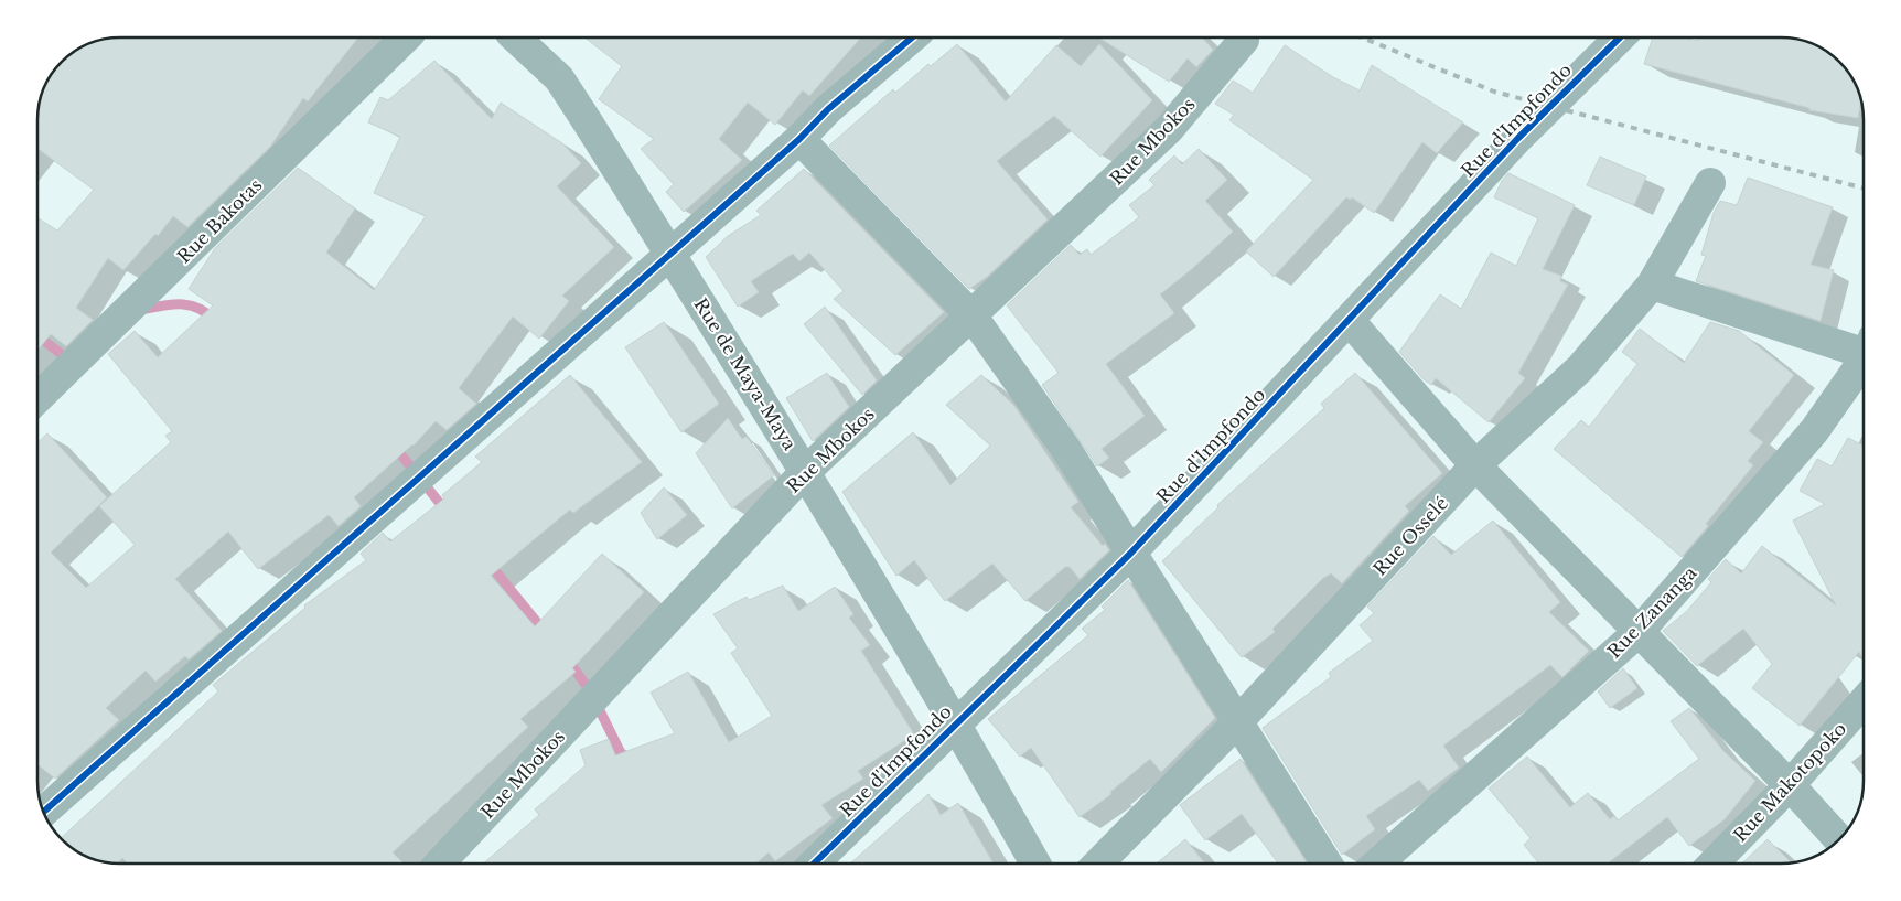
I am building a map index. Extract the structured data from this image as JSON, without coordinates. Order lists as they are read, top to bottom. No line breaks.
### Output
{"streets":{"street":["Rue d'Impfondo","Rue Mbokos","Rue Bakotas","Rue de Maya-Maya","Rue Osselé","Rue Zananga","Rue Makotopoko"]},"crossings":[["Rue d'Impfondo","Rue de Maya-Maya"],["Rue Mbokos","Rue de Maya-Maya"]]}
